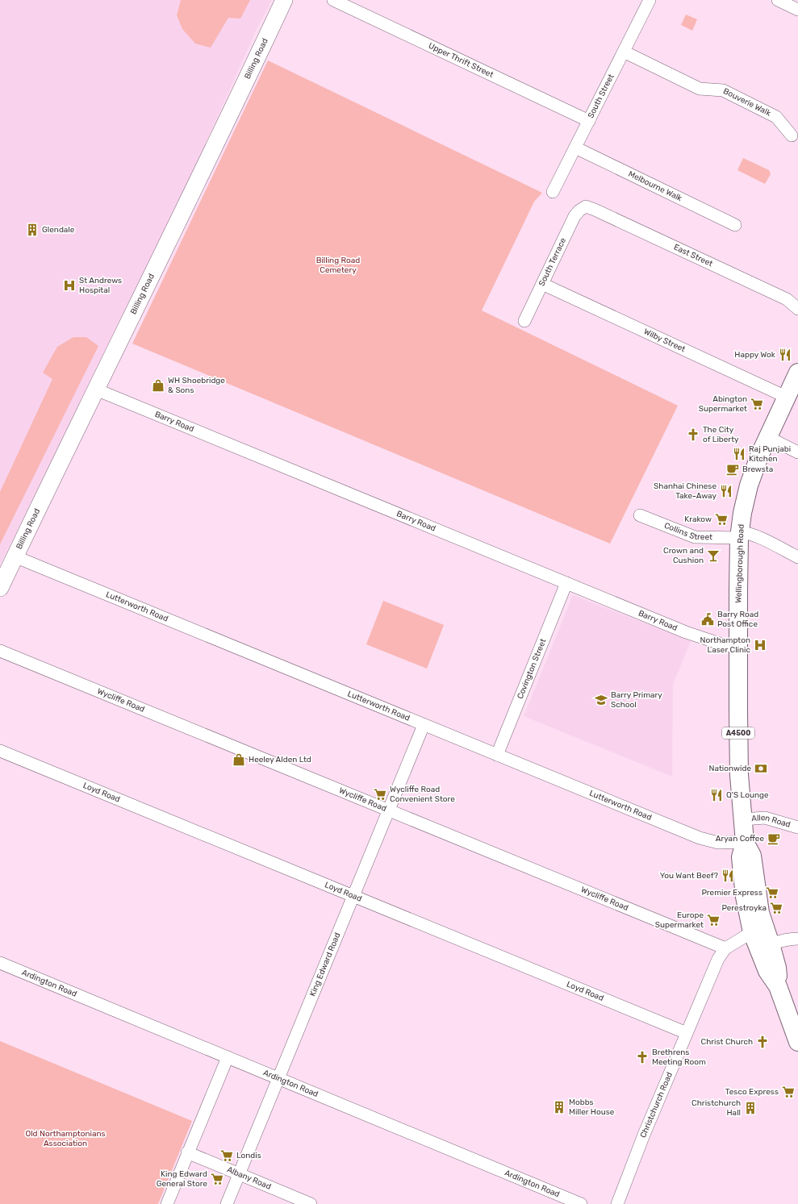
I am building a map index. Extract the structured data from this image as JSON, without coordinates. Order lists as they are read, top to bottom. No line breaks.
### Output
{"streets":{"main road":["Wellingborough Road","A4500"],"street":["Billing Road","Upper Thrift Street","South Street","Bouverie Walk","Melbourne Walk","East Street","South Terrace","Wilby Street","Barry Road","Collins Street","Lutterworth Road","Covington Street","Wycliffe Road","Loyd Road","Allen Road","King Edward Road","Ardington Road","Christchurch Road","Albany Road"]},"crossings":[["Billing Road","Barry Road"],["Billing Road","Lutterworth Road"],["Upper Thrift Street","South Street"],["South Street","Bouverie Walk"],["South Street","Melbourne Walk"],["East Street","South Terrace"],["South Terrace","Wilby Street"],["Wilby Street","Wellingborough Road"],["Barry Road","Wellingborough Road"],["Barry Road","Covington Street"],["Collins Street","Wellingborough Road"],["Wellingborough Road","Lutterworth Road"],["Wellingborough Road","Allen Road"],["Wellingborough Road","Christchurch Road"],["Lutterworth Road","Covington Street"],["Lutterworth Road","King Edward Road"],["Wycliffe Road","King Edward Road"],["Wycliffe Road","Christchurch Road"],["Loyd Road","King Edward Road"],["Loyd Road","Christchurch Road"],["King Edward Road","Ardington Road"],["King Edward Road","Albany Road"]],"parks":["Billing Road Cemetery","Old Northamptonians Association"],"places":{"building":["Glendale","Mobbs Miller House","Christchurch Hall"],"hospital":["St Andrews Hospital","Northampton Laser Clinic"],"restaurant":["Happy Wok","Raj Punjabi Kitchen","Shanhai Chinese Take-Away","Q'S Lounge","You Want Beef?"],"shop":["WH Shoebridge & Sons","Heeley Alden Ltd"],"supermarket":["Abington Supermarket","Krakow","Wycliffe Road Convenient Store","Premier Express","Perestroyka","Europe Supermarket","Tesco Express","Londis","King Edward General Store"],"church":["The City of Liberty","Christ Church","Brethrens Meeting Room"],"cafe":["Brewsta","Aryan Coffee"],"bar":["Crown and Cushion"],"public building":["Barry Road Post Office"],"school or university":["Barry Primary School"],"bank":["Nationwide"]}}
